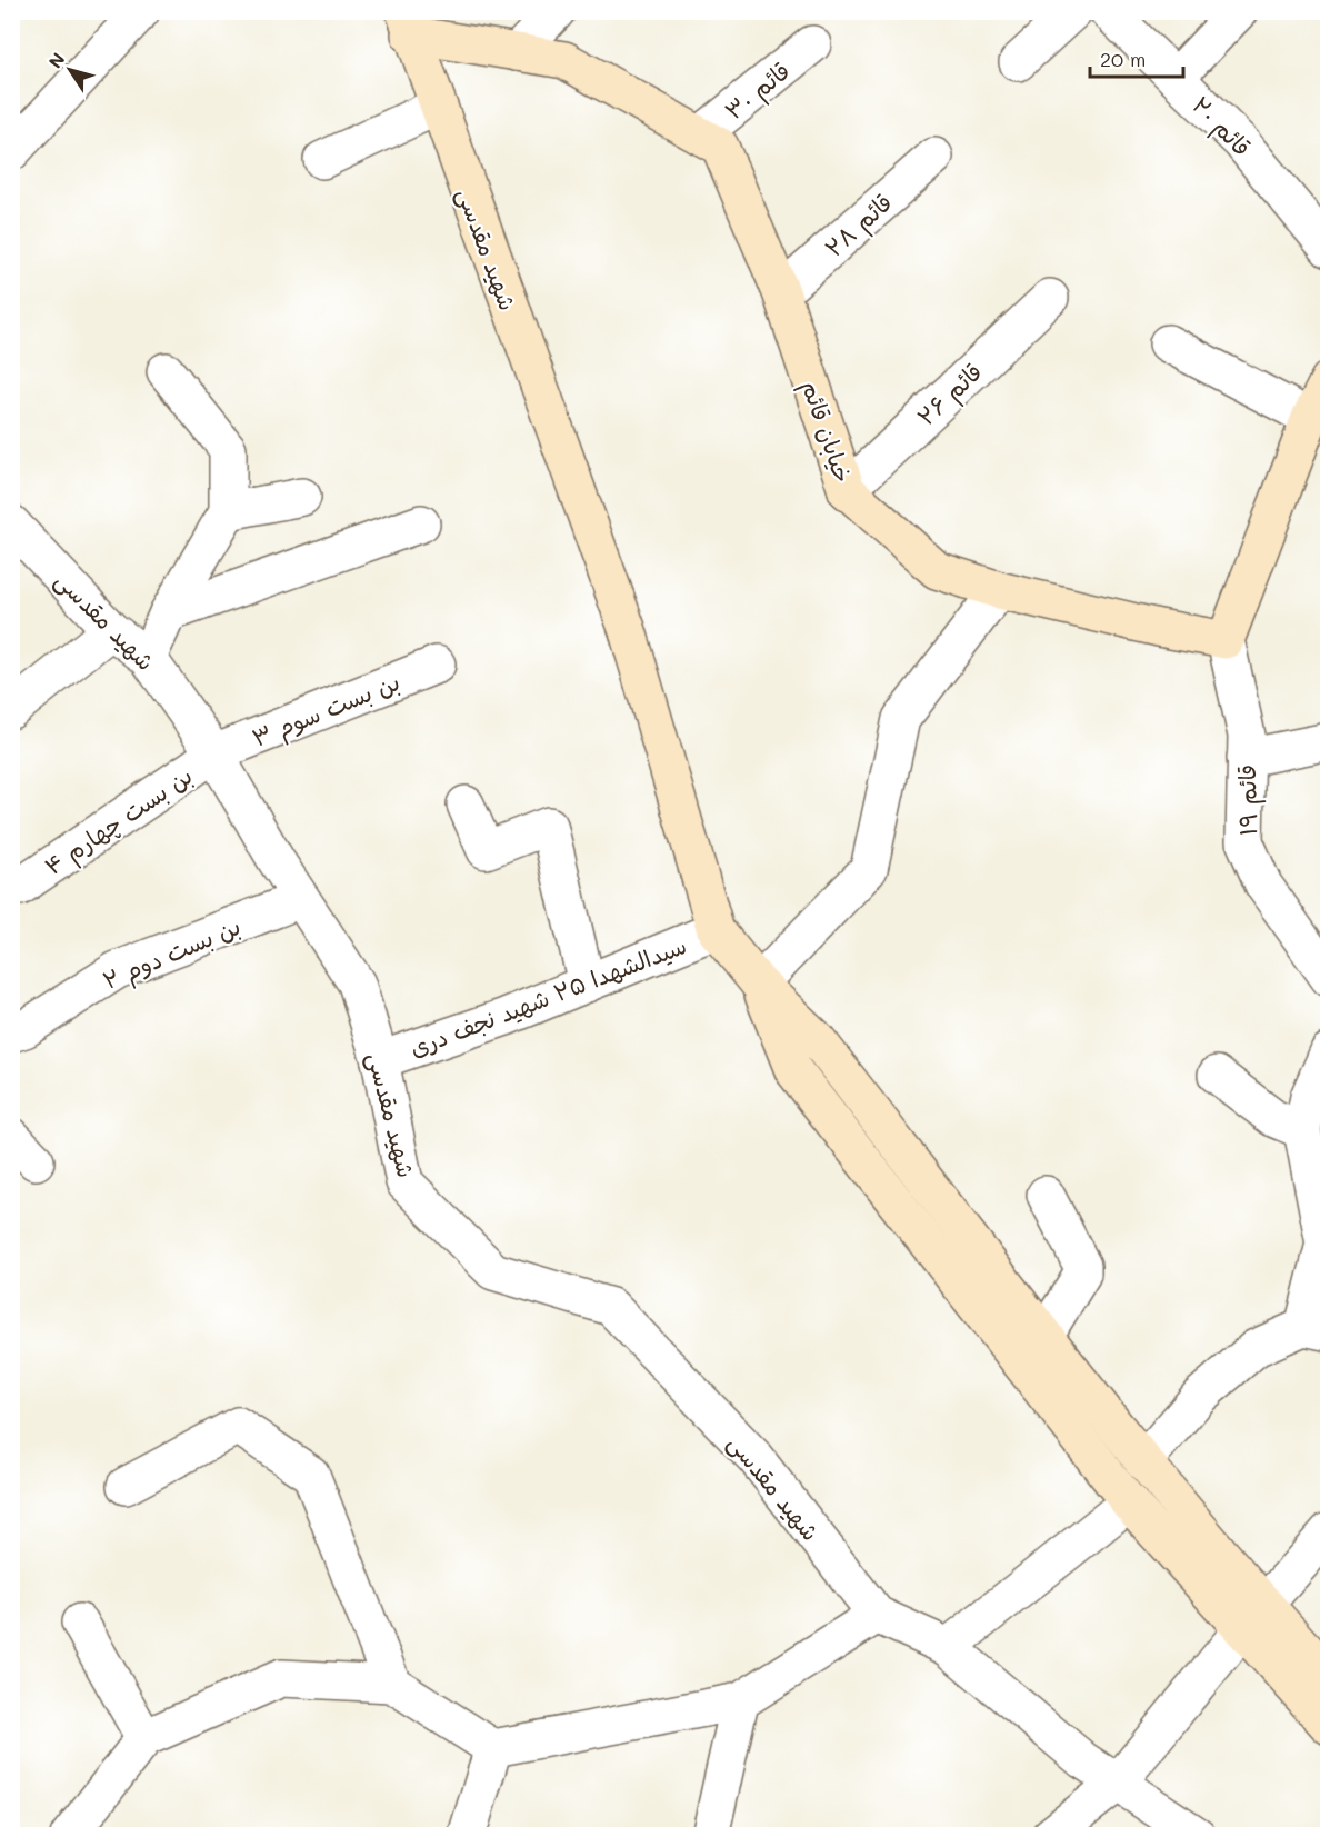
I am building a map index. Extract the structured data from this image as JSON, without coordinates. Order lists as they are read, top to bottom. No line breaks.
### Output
{"streets":{"street":["قائم ۳۰","قائم ۲۰","قائم ۲۸","شهید مقدسی","قائم ۲۶","خیابان قائم","بن بست سوم ۳","قائم ۱۹","بن بست چهارم ۴","بن بست دوم ۲","سیدالشهدا ۲۵ شهید نجف دری"]},"crossings":[["قائم ۳۰","خیابان قائم"],["قائم ۲۸","خیابان قائم"],["شهید مقدسی","خیابان قائم"],["شهید مقدسی","بن بست سوم ۳"],["شهید مقدسی","بن بست چهارم ۴"],["شهید مقدسی","بن بست دوم ۲"],["شهید مقدسی","سیدالشهدا ۲۵ شهید نجف دری"],["قائم ۲۶","خیابان قائم"],["خیابان قائم","قائم ۱۹"],["بن بست سوم ۳","بن بست چهارم ۴"]],"scale_bar":"20 m","north":"top left"}
